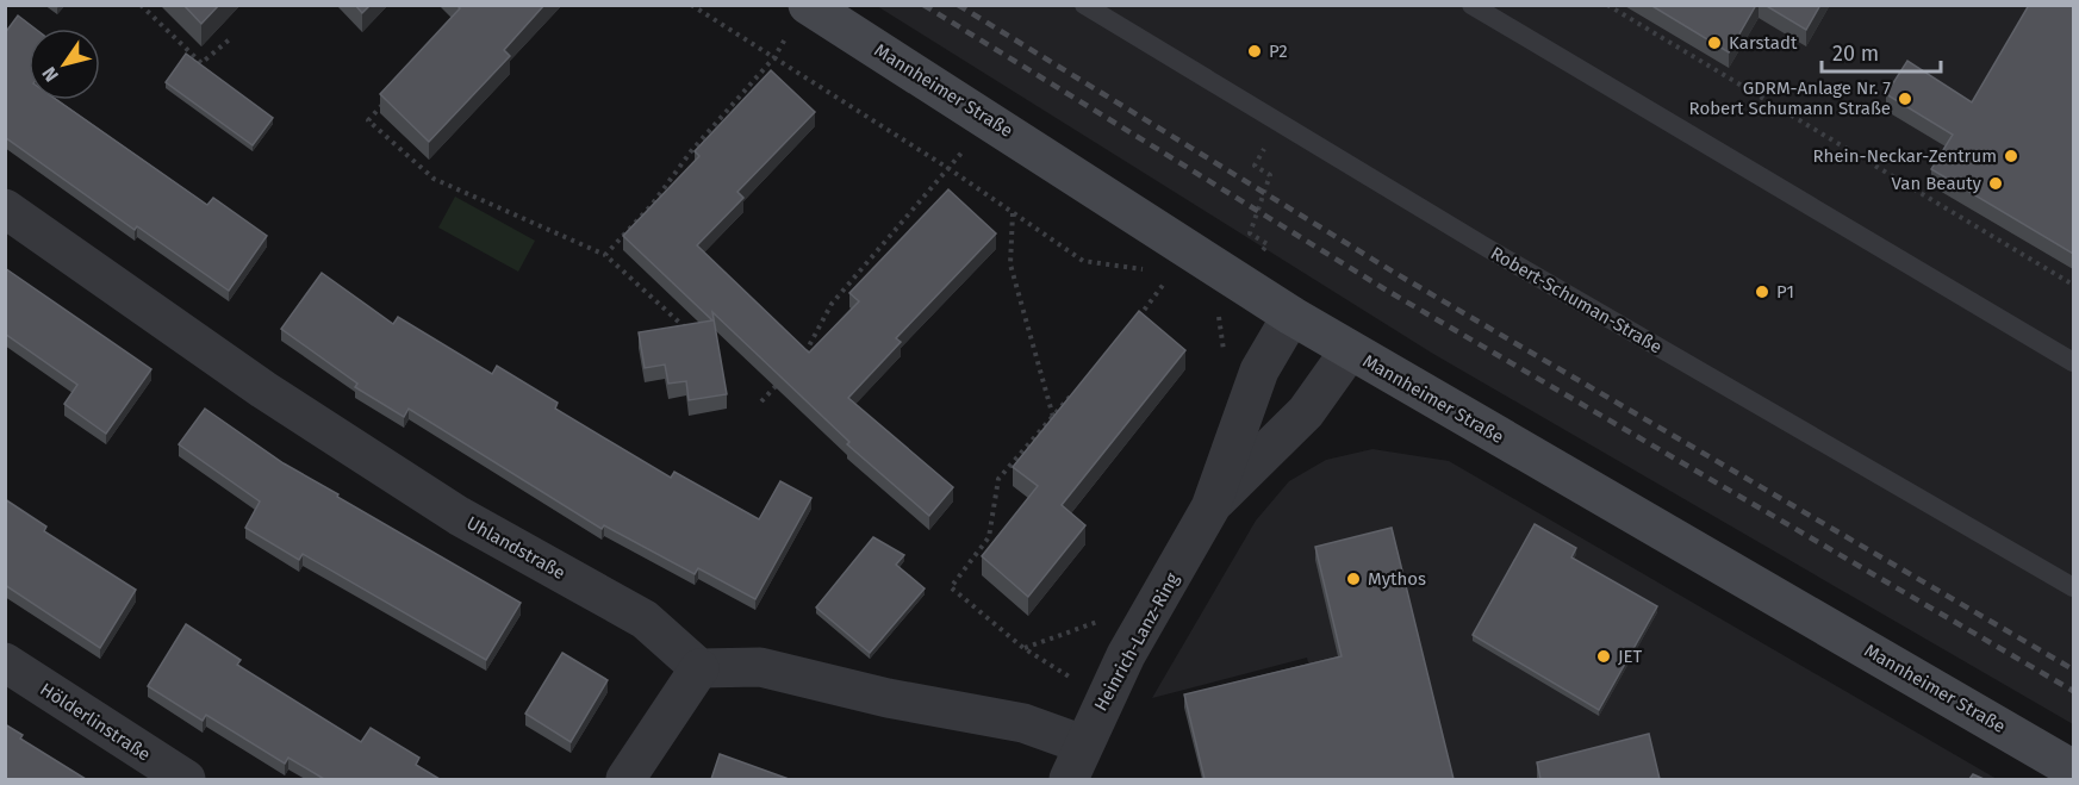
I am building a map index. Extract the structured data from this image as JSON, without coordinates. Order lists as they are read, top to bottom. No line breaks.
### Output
{"streets":{"main road":["Mannheimer Straße"],"street":["Uhlandstraße","Heinrich-Lanz-Ring","Hölderlinstraße"],"lane":["Robert-Schuman-Straße"]},"crossings":[["Mannheimer Straße","Heinrich-Lanz-Ring"]],"places":["Karstadt","P2","GDRM-Anlage Nr. 7 Robert Schumann Straße","Rhein-Neckar-Zentrum","Van Beauty","P1","Mythos","JET"],"scale_bar":"20 m","north":"bottom left"}
